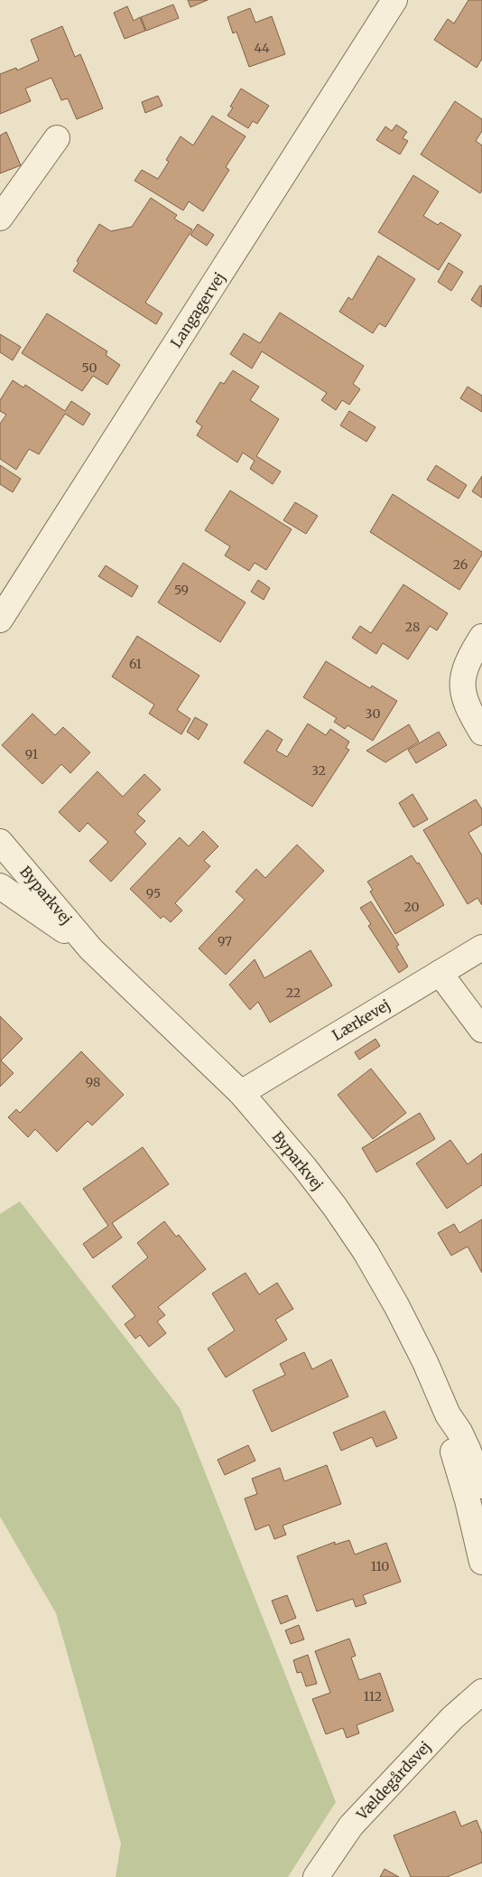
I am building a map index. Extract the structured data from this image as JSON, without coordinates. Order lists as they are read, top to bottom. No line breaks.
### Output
{"streets":{"street":["Langagervej","Byparkvej","Lærkevej","Vældegårdsvej"]},"crossings":[["Byparkvej","Lærkevej"]],"house_numbers":["44","50","26","59","28","61","30","91","32","95","20","97","22","98","110","112"]}
